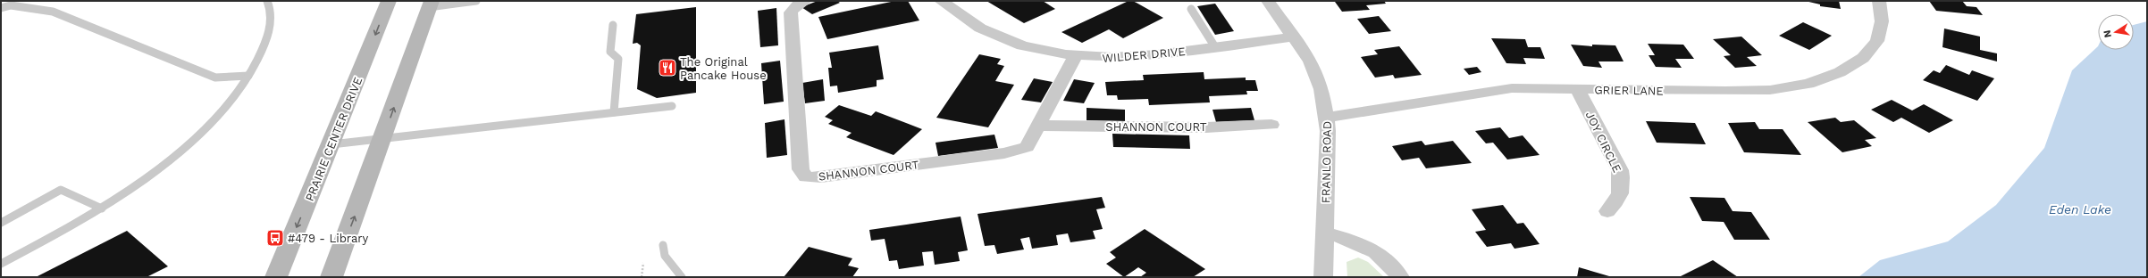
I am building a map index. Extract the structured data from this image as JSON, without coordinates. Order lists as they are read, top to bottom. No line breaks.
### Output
{"streets":{"main road":["PRAIRIE CENTER DRIVE"],"street":["WILDER DRIVE","GRIER LANE","SHANNON COURT","JOY CIRCLE","FRANLO ROAD"]},"crossings":[["WILDER DRIVE","SHANNON COURT"],["WILDER DRIVE","FRANLO ROAD"],["GRIER LANE","JOY CIRCLE"],["GRIER LANE","FRANLO ROAD"]],"water":["Eden Lake"],"places":{"restaurant":["The Original Pancake House"],"bus stop":["#479 - Library"]},"north":"left"}
